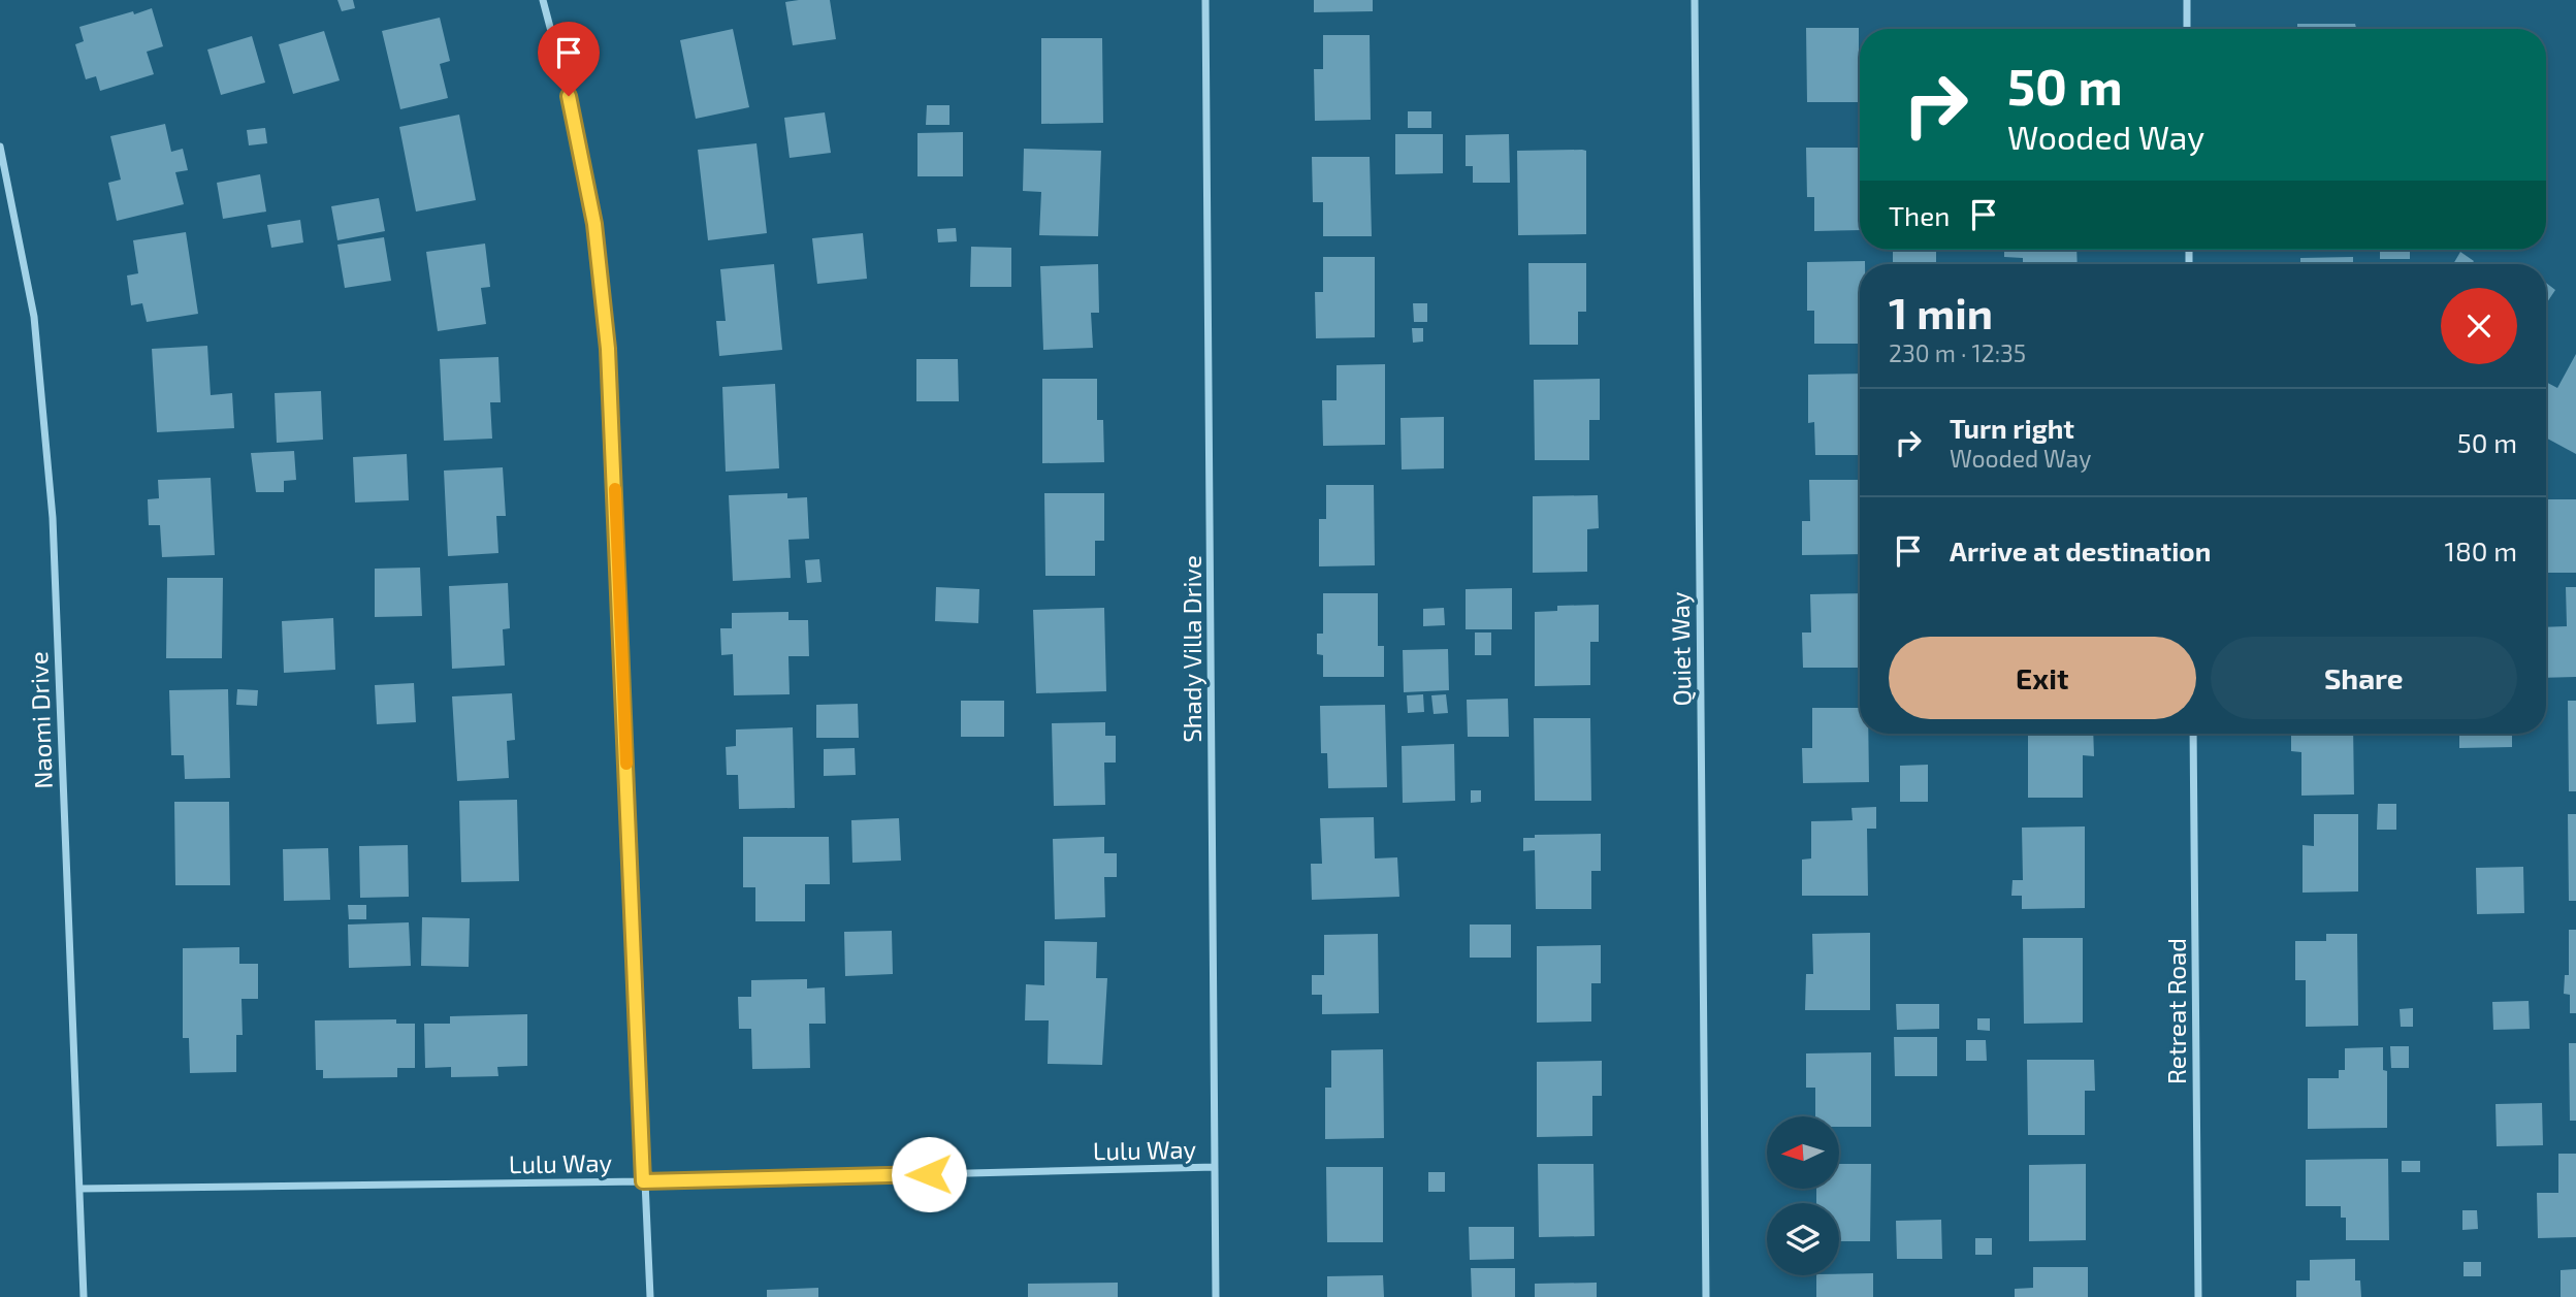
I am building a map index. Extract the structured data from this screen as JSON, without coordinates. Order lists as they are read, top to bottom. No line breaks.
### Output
{"streets":{"street":["Shady Villa Drive","Quiet Way","Naomi Drive","Retreat Road","Lulu Way"]},"crossings":[["Shady Villa Drive","Lulu Way"],["Naomi Drive","Lulu Way"]],"north":"left","page":{"turn":["50 m","Wooded Way"],"then":"Then","heading":["1 min","230 m · 12:35"],"list":[{"name":"Turn right","note":"Wooded Way","value":"50 m"},{"name":"Arrive at destination","value":"180 m"}],"buttons":["Exit","Share"]}}
